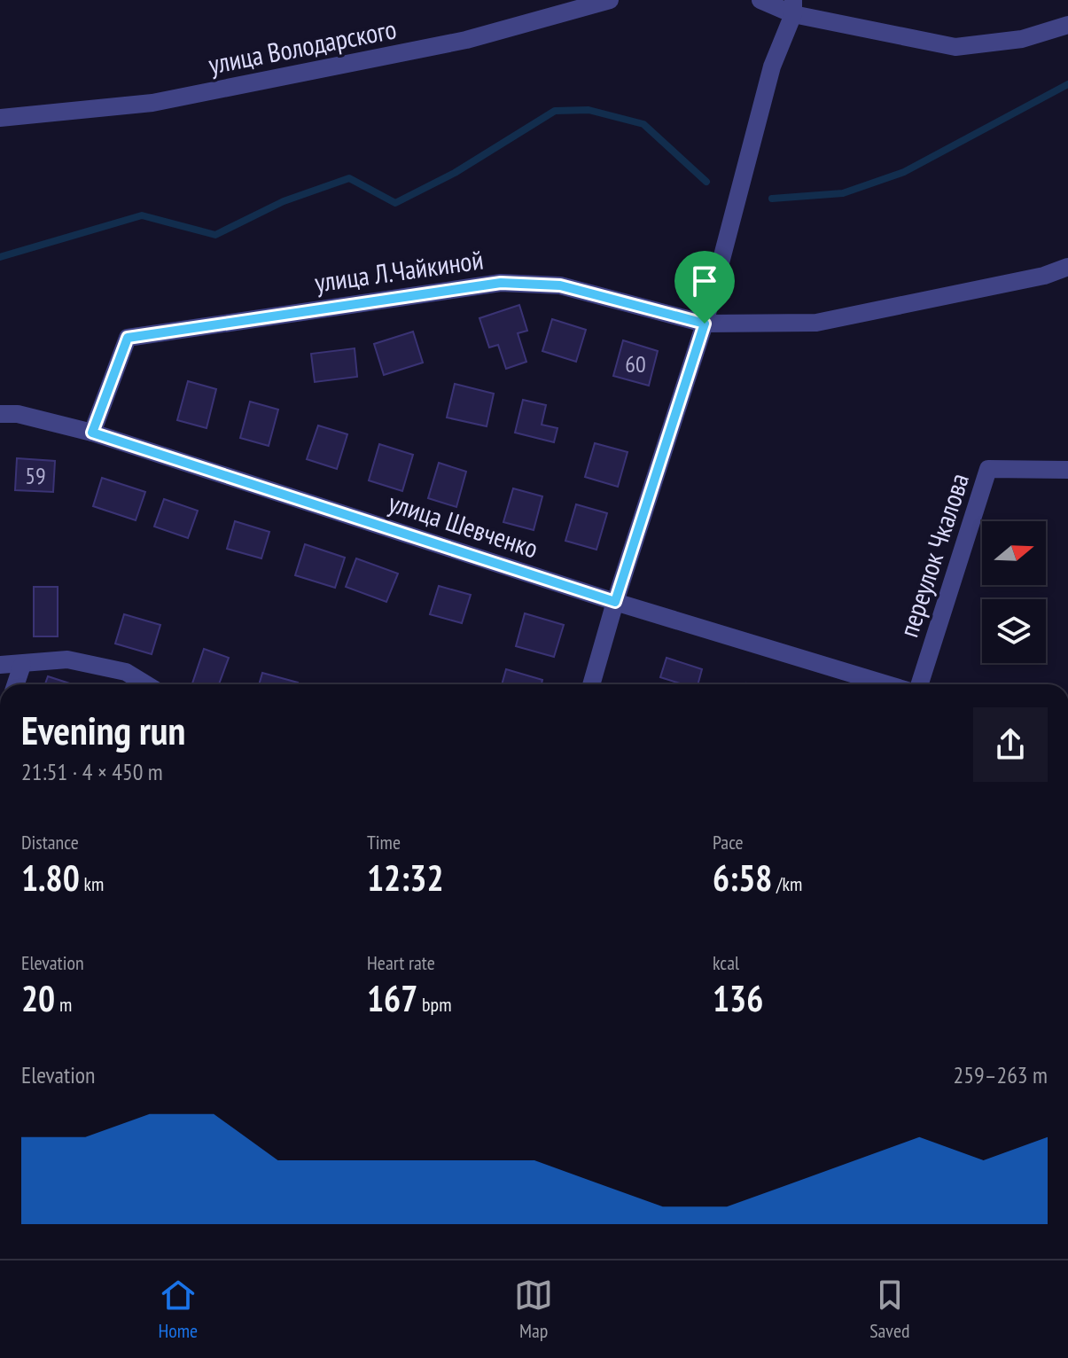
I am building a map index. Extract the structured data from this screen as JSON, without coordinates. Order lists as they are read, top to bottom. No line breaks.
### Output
{"streets":{"street":["улица Володарского","улица Л.Чайкиной","улица Шевченко","переулок Чкалова"]},"crossings":[["улица Л.Чайкиной","улица Шевченко"]],"house_numbers":["60","59"],"north":"right","page":{"heading":["Evening run","21:51 · 4 × 450 m"],"stats":[["Distance","1.80 km"],["Time","12:32"],["Pace","6:58 /km"],["Elevation","20 m"],["Heart rate","167 bpm"],["kcal","136"]],"chart":["Elevation","259–263 m"],"tabs":["Home","Map","Saved"]}}
